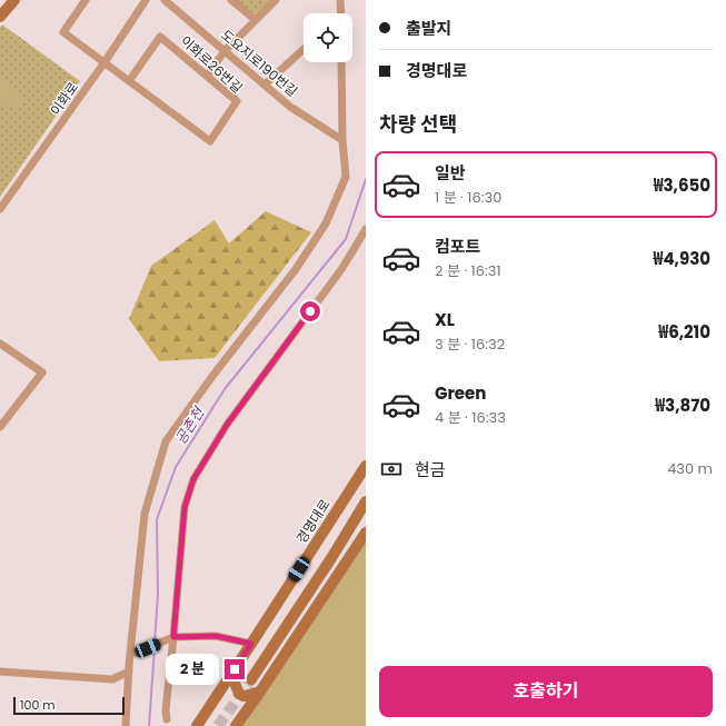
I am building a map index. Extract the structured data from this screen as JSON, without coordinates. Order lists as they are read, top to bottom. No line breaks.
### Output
{"streets":{"main road":["경명대로"],"street":["도요지로190번길","이화로26번길","이화로"]},"crossings":[["이화로26번길","이화로"]],"water":["공촌천"],"scale_bar":"100 m","page":{"banner":["출발지","경명대로"],"heading":"차량 선택","list":[{"name":"일반","note":"1 분 · 16:30","value":"₩3,650"},{"name":"컴포트","note":"2 분 · 16:31","value":"₩4,930"},{"name":"XL","note":"3 분 · 16:32","value":"₩6,210"},{"name":"Green","note":"4 분 · 16:33","value":"₩3,870"}],"pay":["현금","430 m"],"bubble":"2 분","buttons":"호출하기","scale":"100 m"}}
